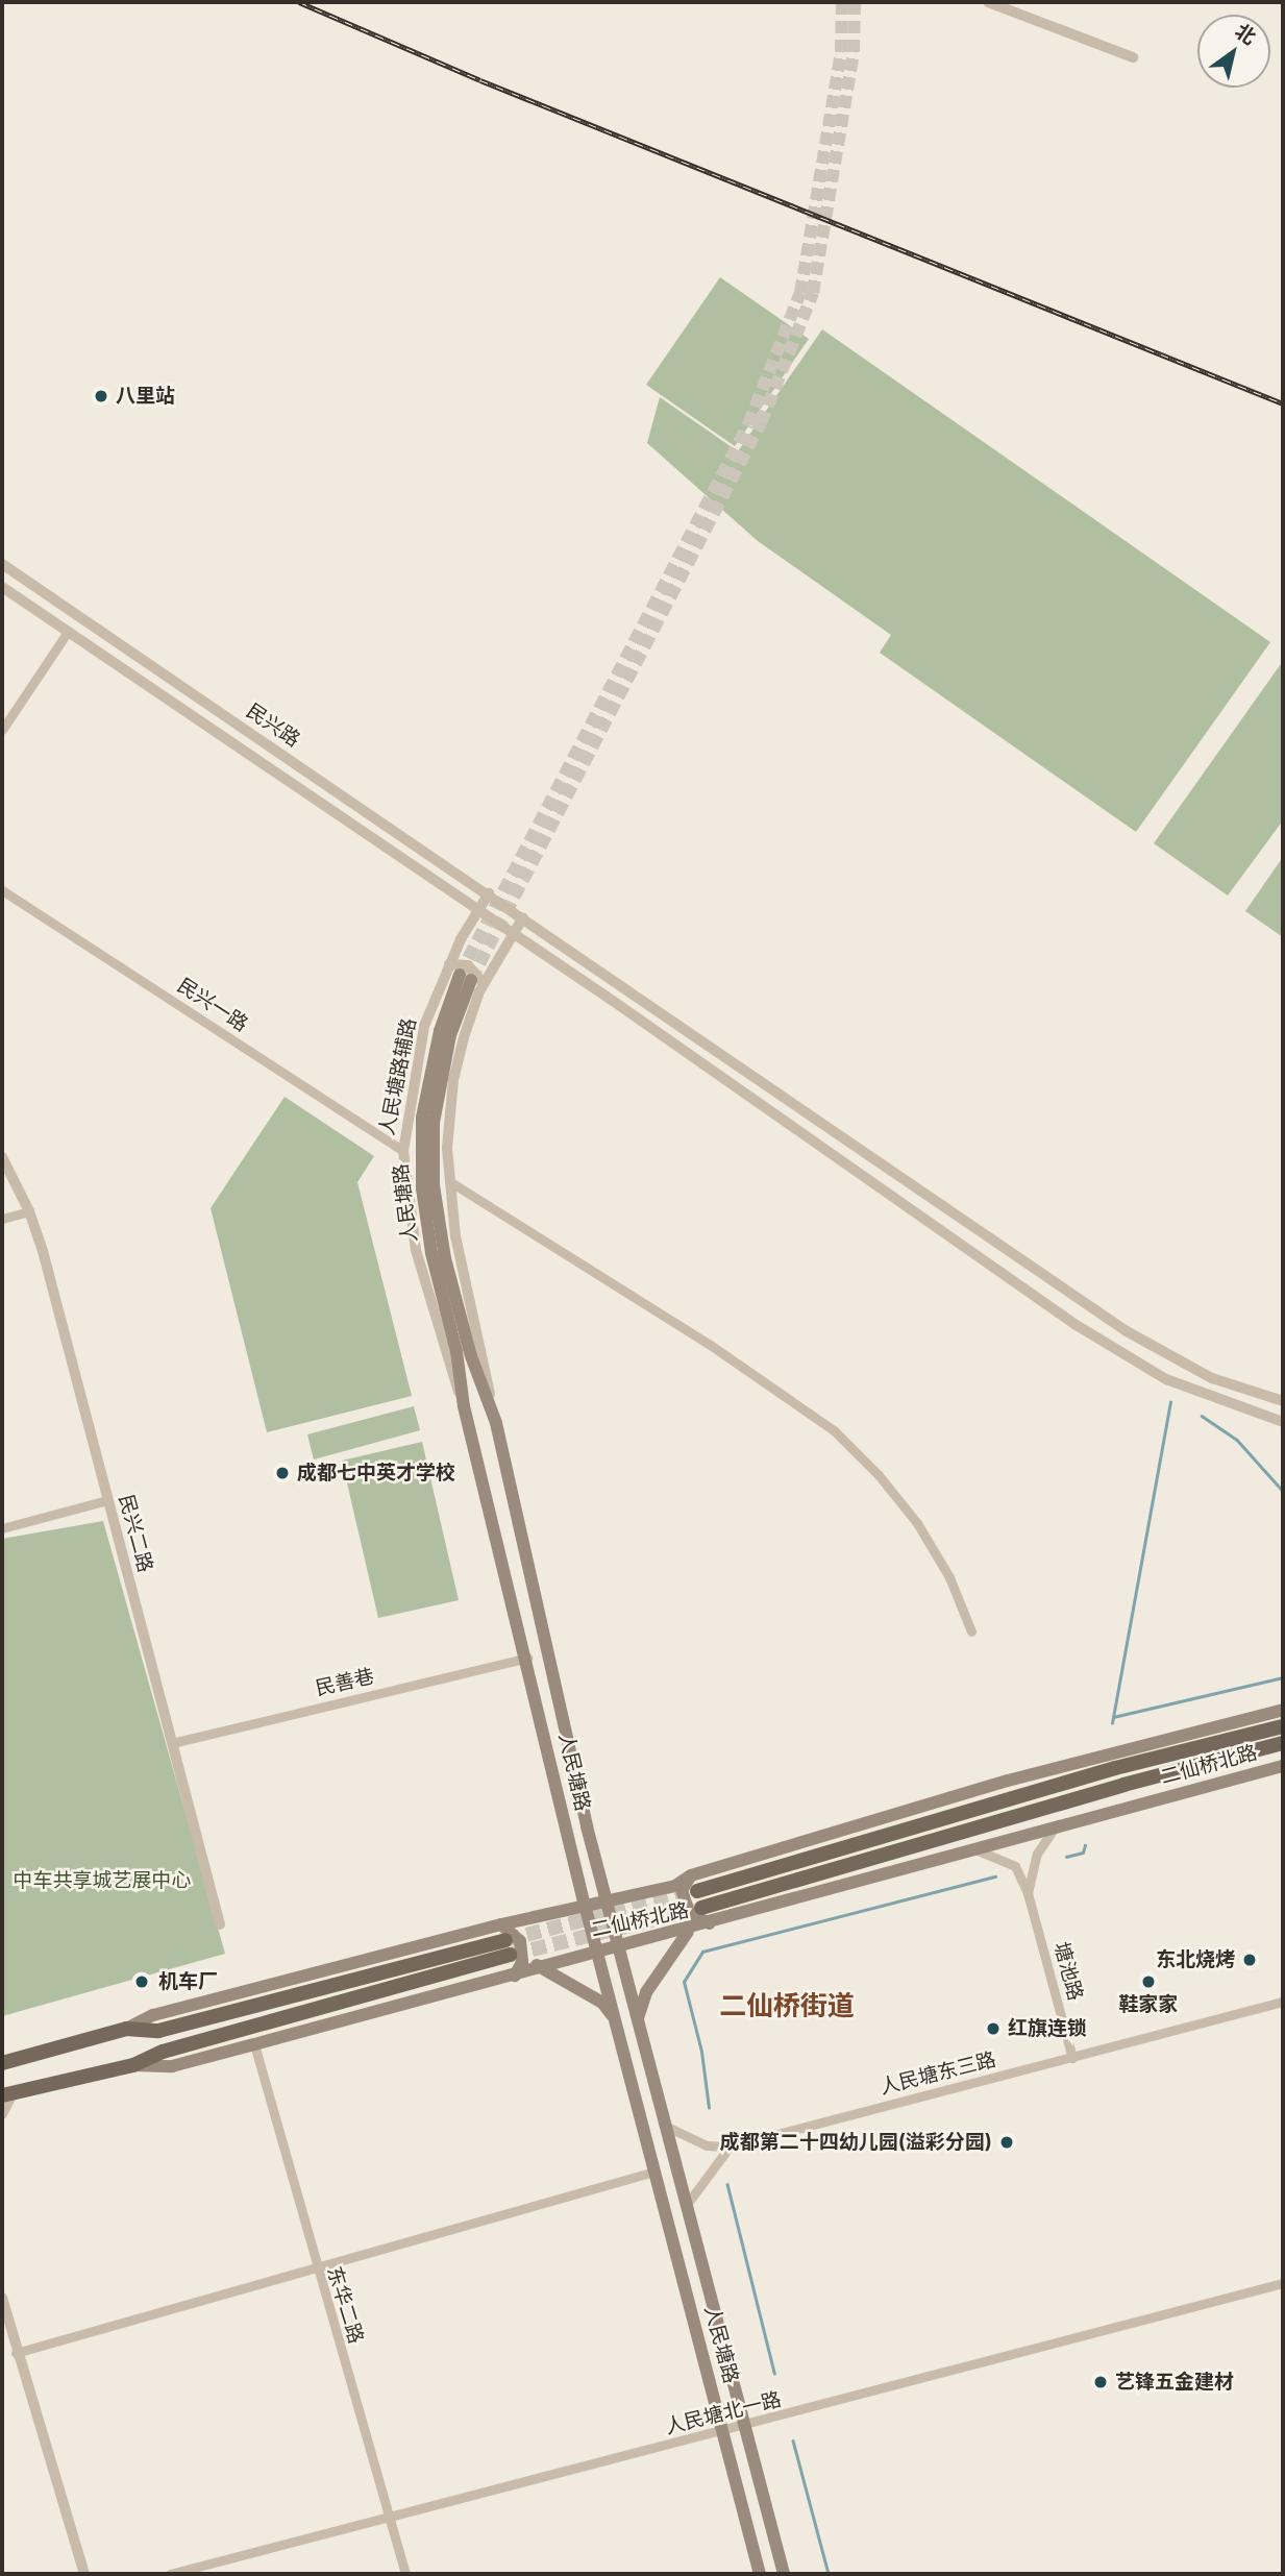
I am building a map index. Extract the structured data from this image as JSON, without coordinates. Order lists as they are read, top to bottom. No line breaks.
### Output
{"streets":{"main road":["人民塘路","二仙桥北路"],"street":["民兴路","民兴一路","人民塘路辅路","民兴二路","民善巷","塘池路","人民塘东三路","东华二路","人民塘北一路"]},"crossings":[["民兴路","人民塘路辅路"],["民兴一路","人民塘路辅路"],["人民塘路辅路","人民塘路"],["人民塘路","民善巷"],["人民塘路","二仙桥北路"],["人民塘路","人民塘东三路"],["人民塘路","人民塘北一路"],["民兴二路","民善巷"],["二仙桥北路","东华二路"],["塘池路","人民塘东三路"],["东华二路","人民塘北一路"]],"districts":["二仙桥街道"],"parks":["中车共享城艺展中心"],"places":["八里站","成都七中英才学校","东北烧烤","机车厂","鞋家家","红旗连锁","成都第二十四幼儿园(溢彩分园)","艺锋五金建材"],"north":"top right"}
